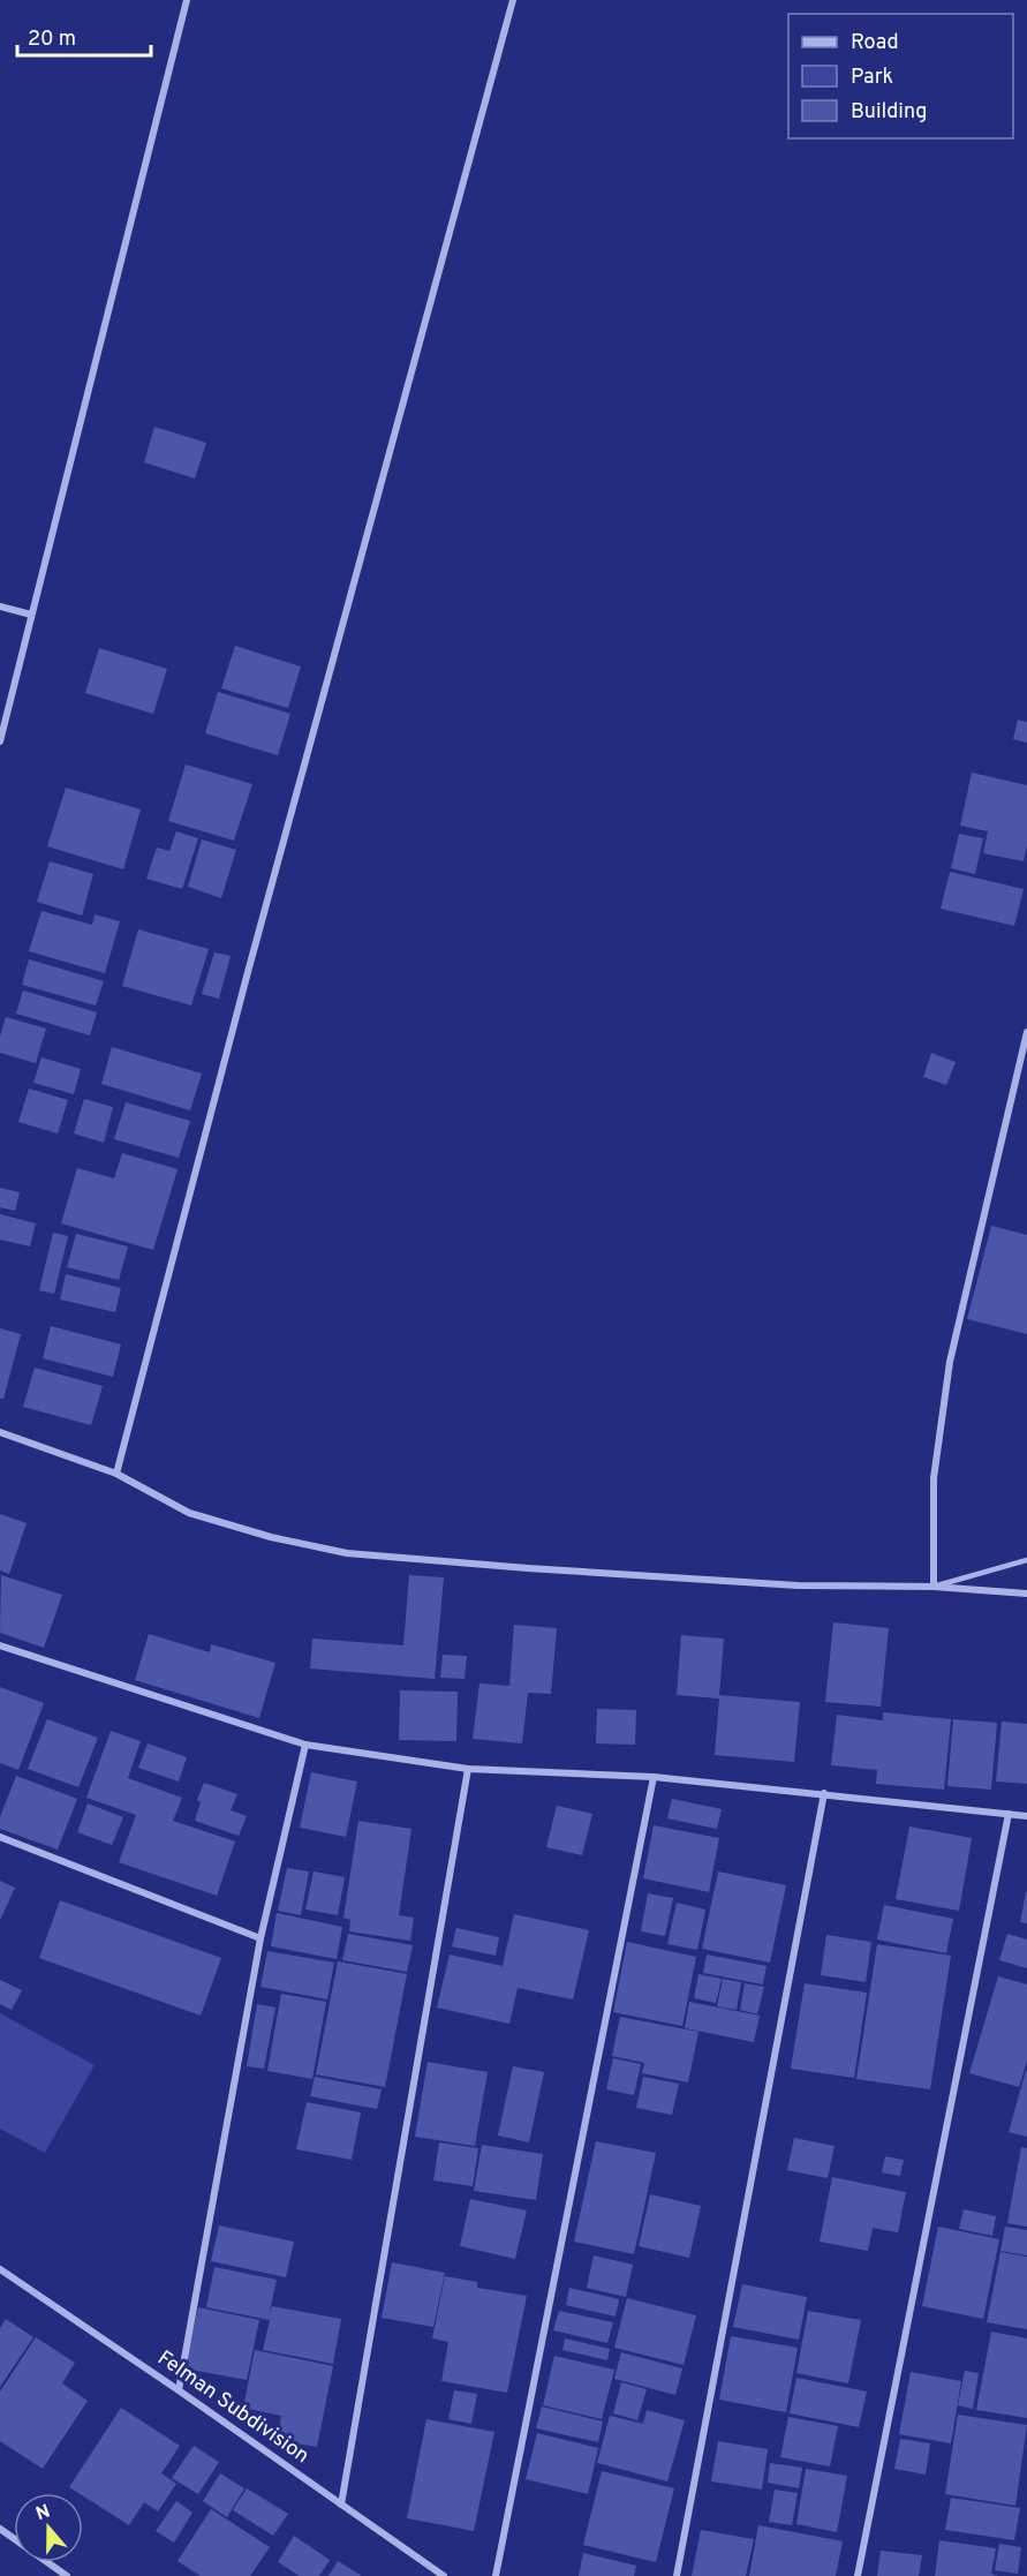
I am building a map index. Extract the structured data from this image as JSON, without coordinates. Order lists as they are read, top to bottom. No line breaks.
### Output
{"streets":{"street":["Felman Subdivision"]},"legend":["Road","Park","Building"],"scale_bar":"20 m","north":"top"}
